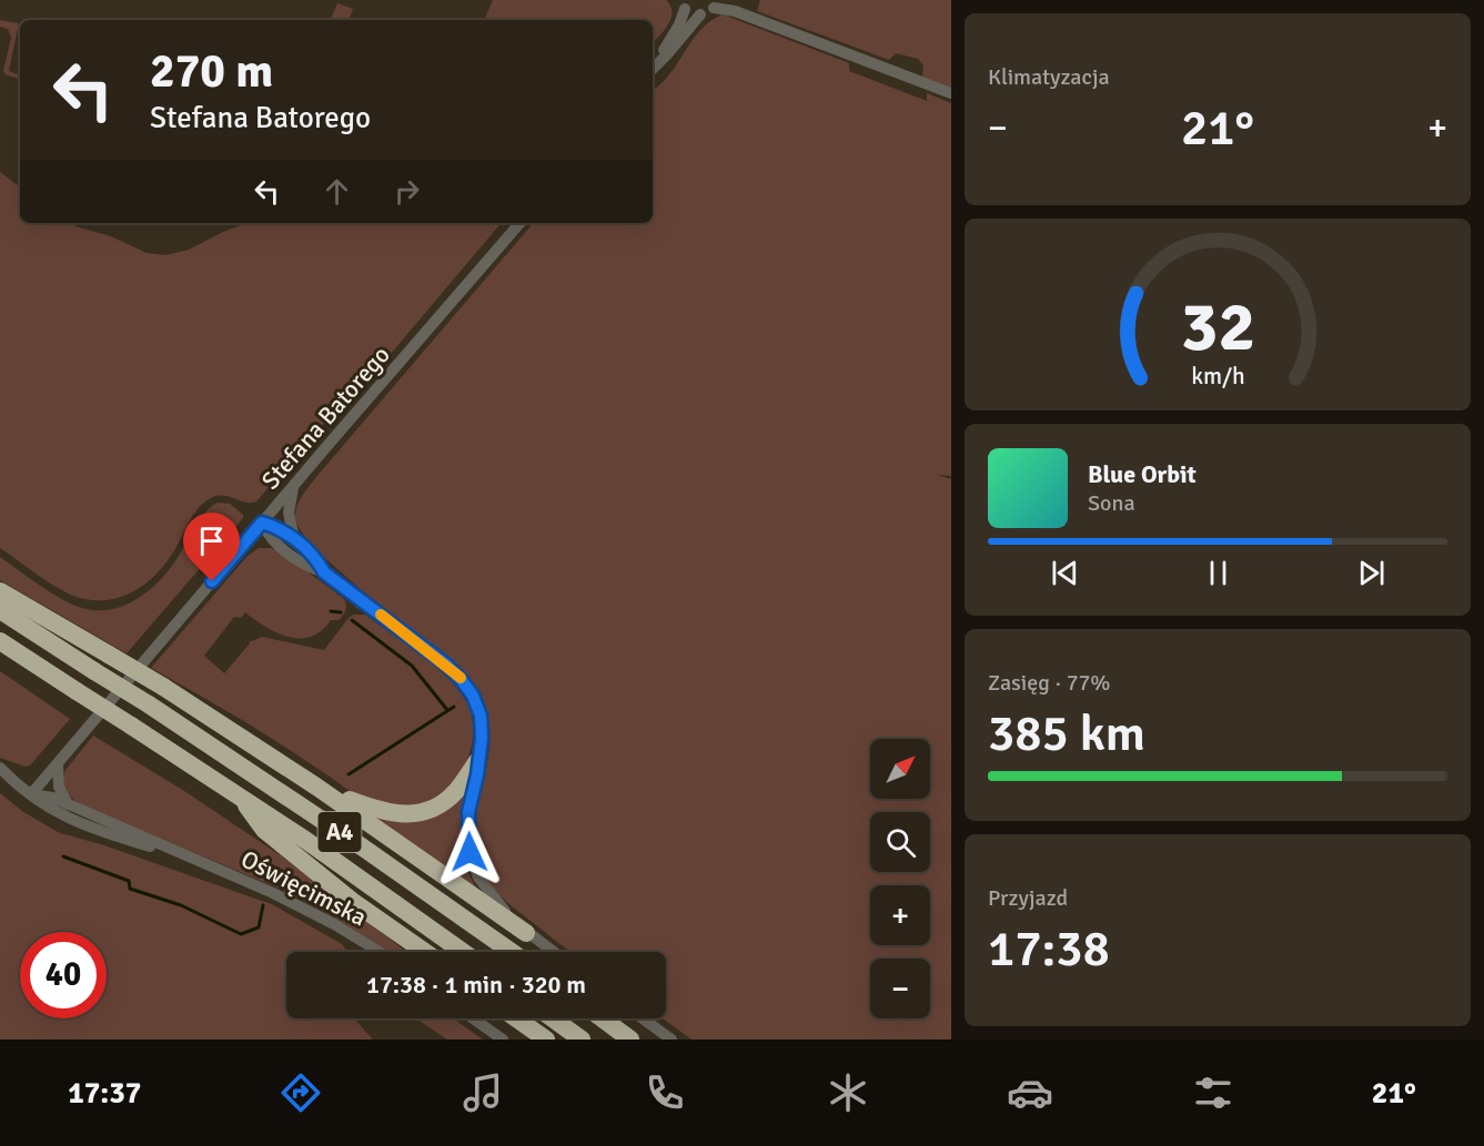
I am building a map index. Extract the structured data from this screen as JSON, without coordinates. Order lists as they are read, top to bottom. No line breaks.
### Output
{"streets":{"highway":["A4"],"street":["Stefana Batorego","Oświęcimska"]},"crossings":[["Stefana Batorego","Oświęcimska"]],"north":"top right","page":{"tile":["Klimatyzacja",["Zasięg · 77%","385 km"],["Przyjazd","17:38"]],"turn":["270 m","Stefana Batorego"],"heat":["−","21°","+"],"song":["Blue Orbit","Sona"],"map_buttons":["+","−"],"limit":"40","trip":"17:38 · 1 min · 320 m","tabs":["17:37","21°"],"gauge":["32","km/h"]}}
